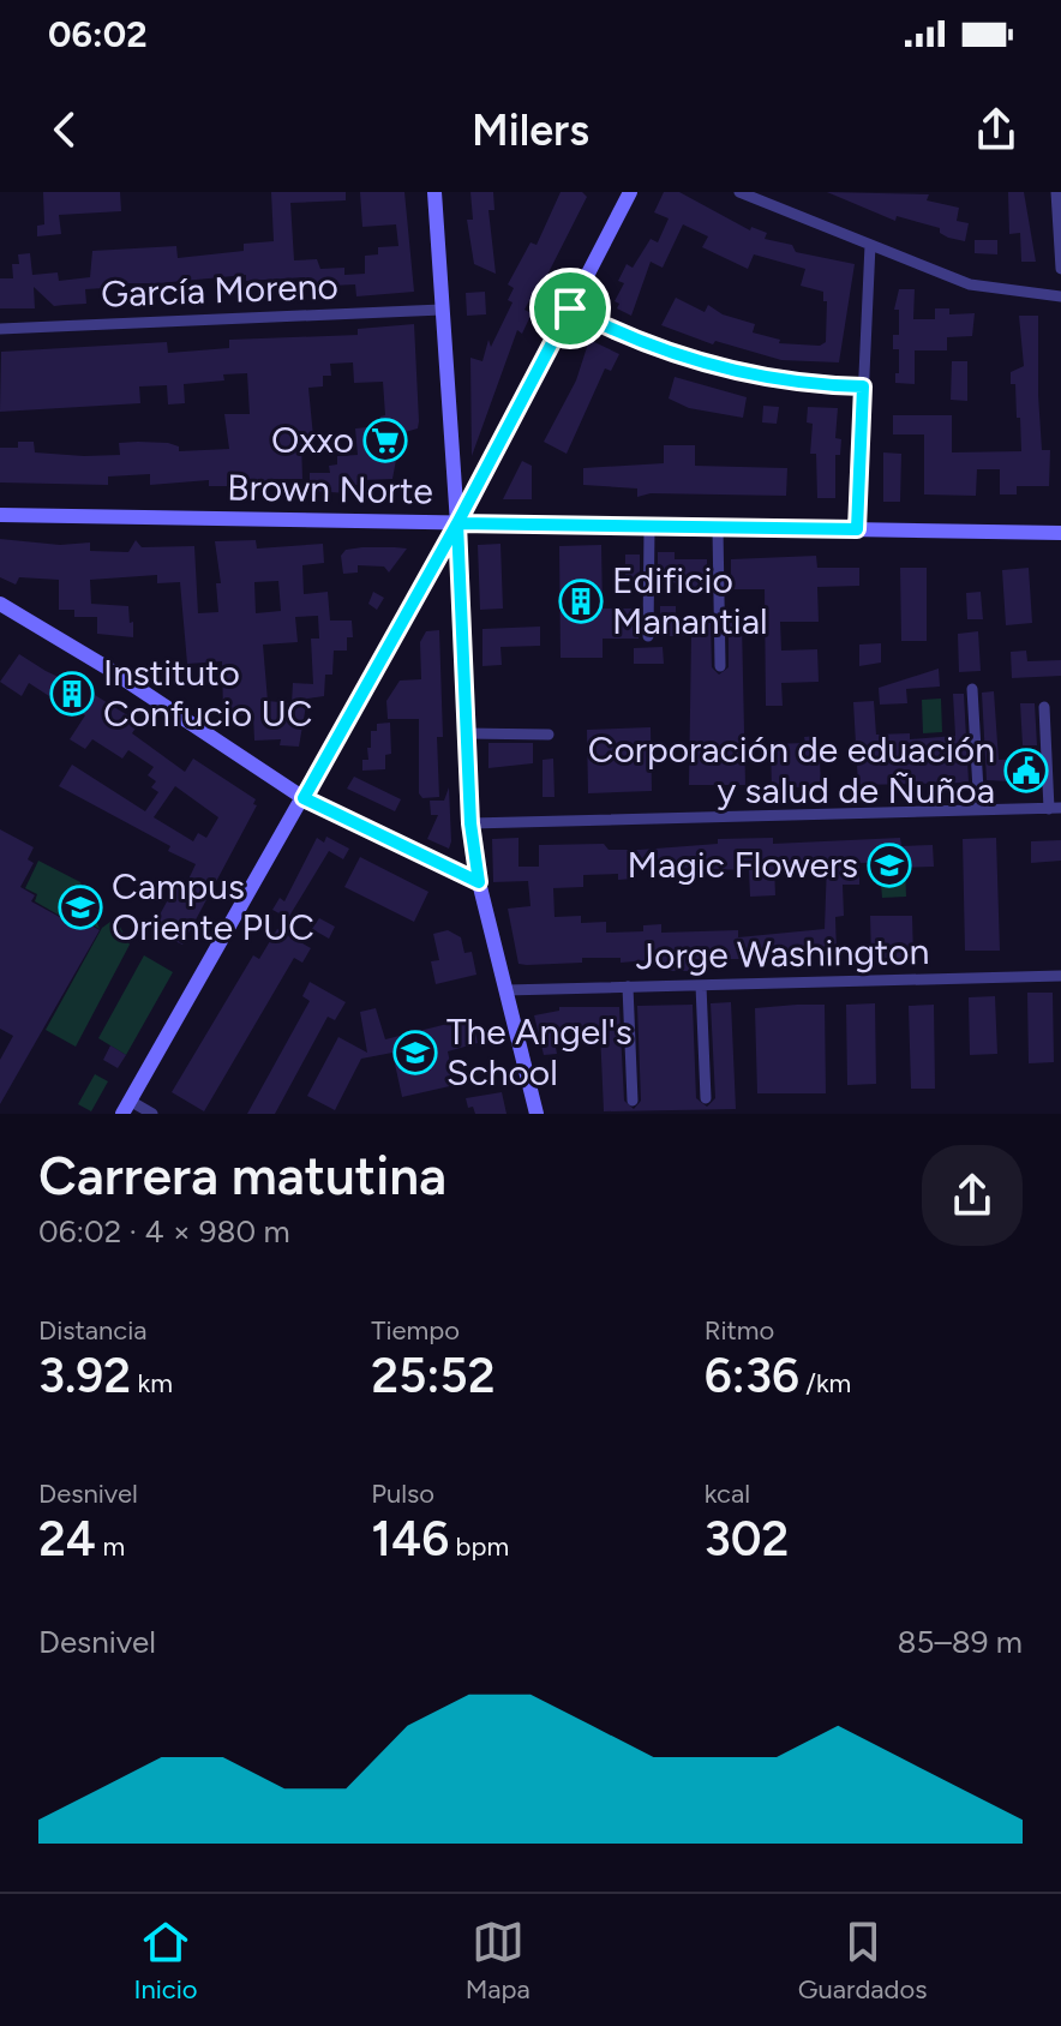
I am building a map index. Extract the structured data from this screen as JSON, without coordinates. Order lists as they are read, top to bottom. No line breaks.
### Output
{"streets":{"street":["García Moreno","Brown Norte","Jorge Washington"]},"places":{"supermarket":["Oxxo"],"building":["Edificio Manantial","Instituto Confucio UC"],"public building":["Corporación de eduación y salud de Ñuñoa"],"school or university":["Magic Flowers","Campus Oriente PUC","The Angel's School"]},"page":{"status":"06:02","header":"Milers","heading":["Carrera matutina","06:02 · 4 × 980 m"],"stats":[["Distancia","3.92 km"],["Tiempo","25:52"],["Ritmo","6:36 /km"],["Desnivel","24 m"],["Pulso","146 bpm"],["kcal","302"]],"chart":["Desnivel","85–89 m"],"tabs":["Inicio","Mapa","Guardados"]}}
